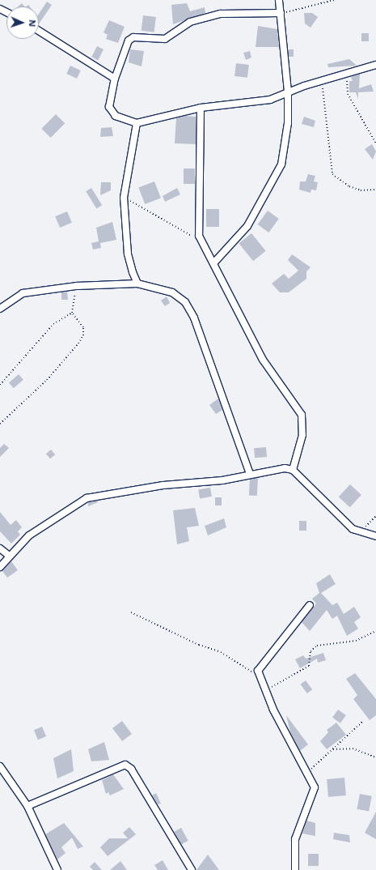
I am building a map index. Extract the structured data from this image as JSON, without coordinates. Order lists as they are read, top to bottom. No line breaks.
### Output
{"north":"right"}
